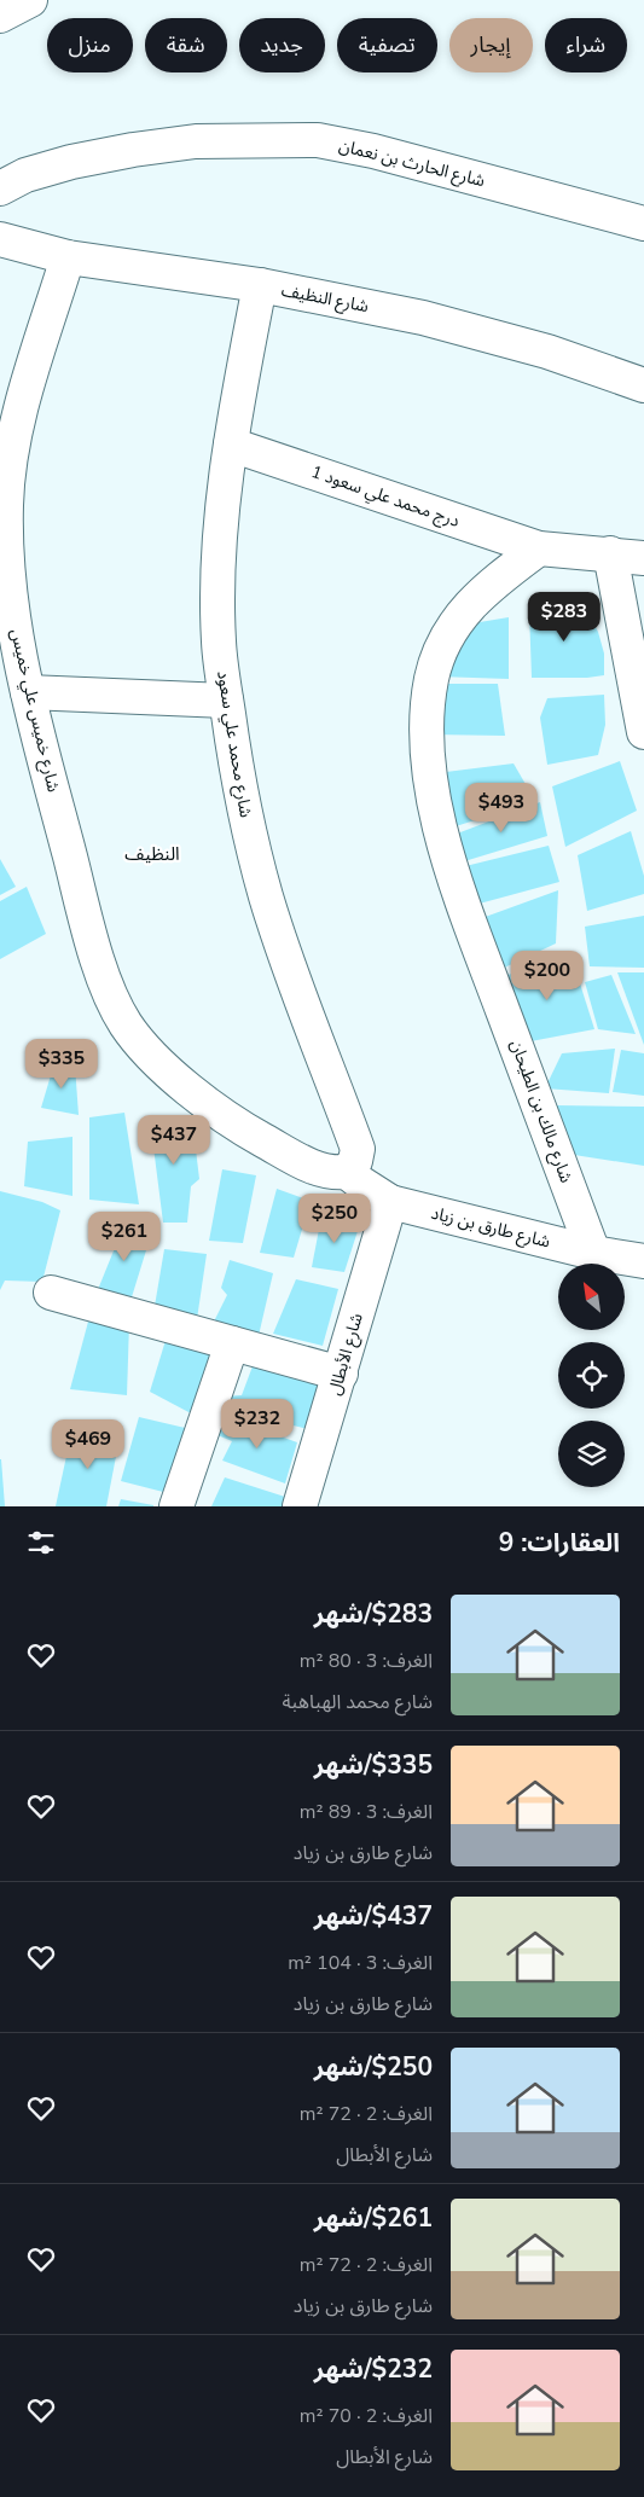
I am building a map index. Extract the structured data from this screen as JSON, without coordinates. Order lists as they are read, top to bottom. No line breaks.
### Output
{"streets":{"street":["شارع الحارث بن نعمان","شارع النظيف","درج محمد علي سعود 1","شارع خميس علي خميس","شارع محمد علي سعود","شارع مالك بن الطيحان","شارع طارق بن زياد","شارع الأبطال"]},"crossings":[["شارع النظيف","شارع خميس علي خميس"],["شارع النظيف","شارع محمد علي سعود"],["درج محمد علي سعود 1","شارع محمد علي سعود"],["درج محمد علي سعود 1","شارع مالك بن الطيحان"],["شارع خميس علي خميس","شارع طارق بن زياد"],["شارع محمد علي سعود","شارع طارق بن زياد"],["شارع مالك بن الطيحان","شارع طارق بن زياد"],["شارع طارق بن زياد","شارع الأبطال"]],"districts":["النظيف"],"north":"top left","page":{"chip":["شراء","إيجار","تصفية","جديد","شقة","منزل"],"price":["$283","$493","$200","$335","$437","$250","$261","$232","$469"],"heading":"العقارات: 9","list":[{"name":"$283/شهر","note":"الغرف: 3 · 80 m² · شارع محمد الهباهبة"},{"name":"$335/شهر","note":"الغرف: 3 · 89 m² · شارع طارق بن زياد"},{"name":"$437/شهر","note":"الغرف: 3 · 104 m² · شارع طارق بن زياد"},{"name":"$250/شهر","note":"الغرف: 2 · 72 m² · شارع الأبطال"},{"name":"$261/شهر","note":"الغرف: 2 · 72 m² · شارع طارق بن زياد"},{"name":"$232/شهر","note":"الغرف: 2 · 70 m² · شارع الأبطال"}]}}
